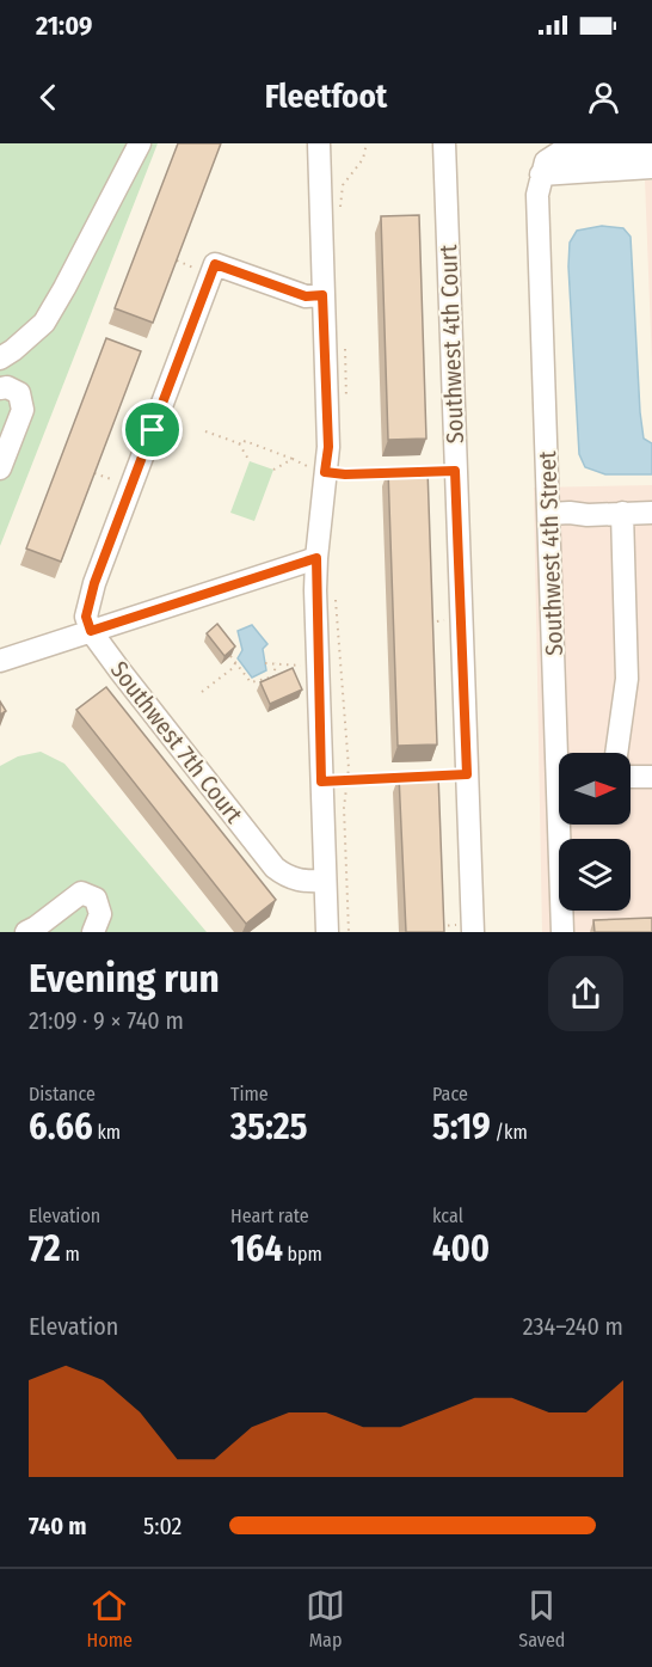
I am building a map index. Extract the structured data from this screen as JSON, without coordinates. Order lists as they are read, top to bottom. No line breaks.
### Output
{"streets":{"street":["Southwest 4th Court","Southwest 4th Street","Southwest 7th Court"]},"north":"right","page":{"status":"21:09","header":"Fleetfoot","heading":["Evening run","21:09 · 9 × 740 m"],"stats":[["Distance","6.66 km"],["Time","35:25"],["Pace","5:19 /km"],["Elevation","72 m"],["Heart rate","164 bpm"],["kcal","400"]],"chart":["Elevation","234–240 m"],"list":[{"name":"740 m","note":"5:02"}],"tabs":["Home","Map","Saved"]}}
